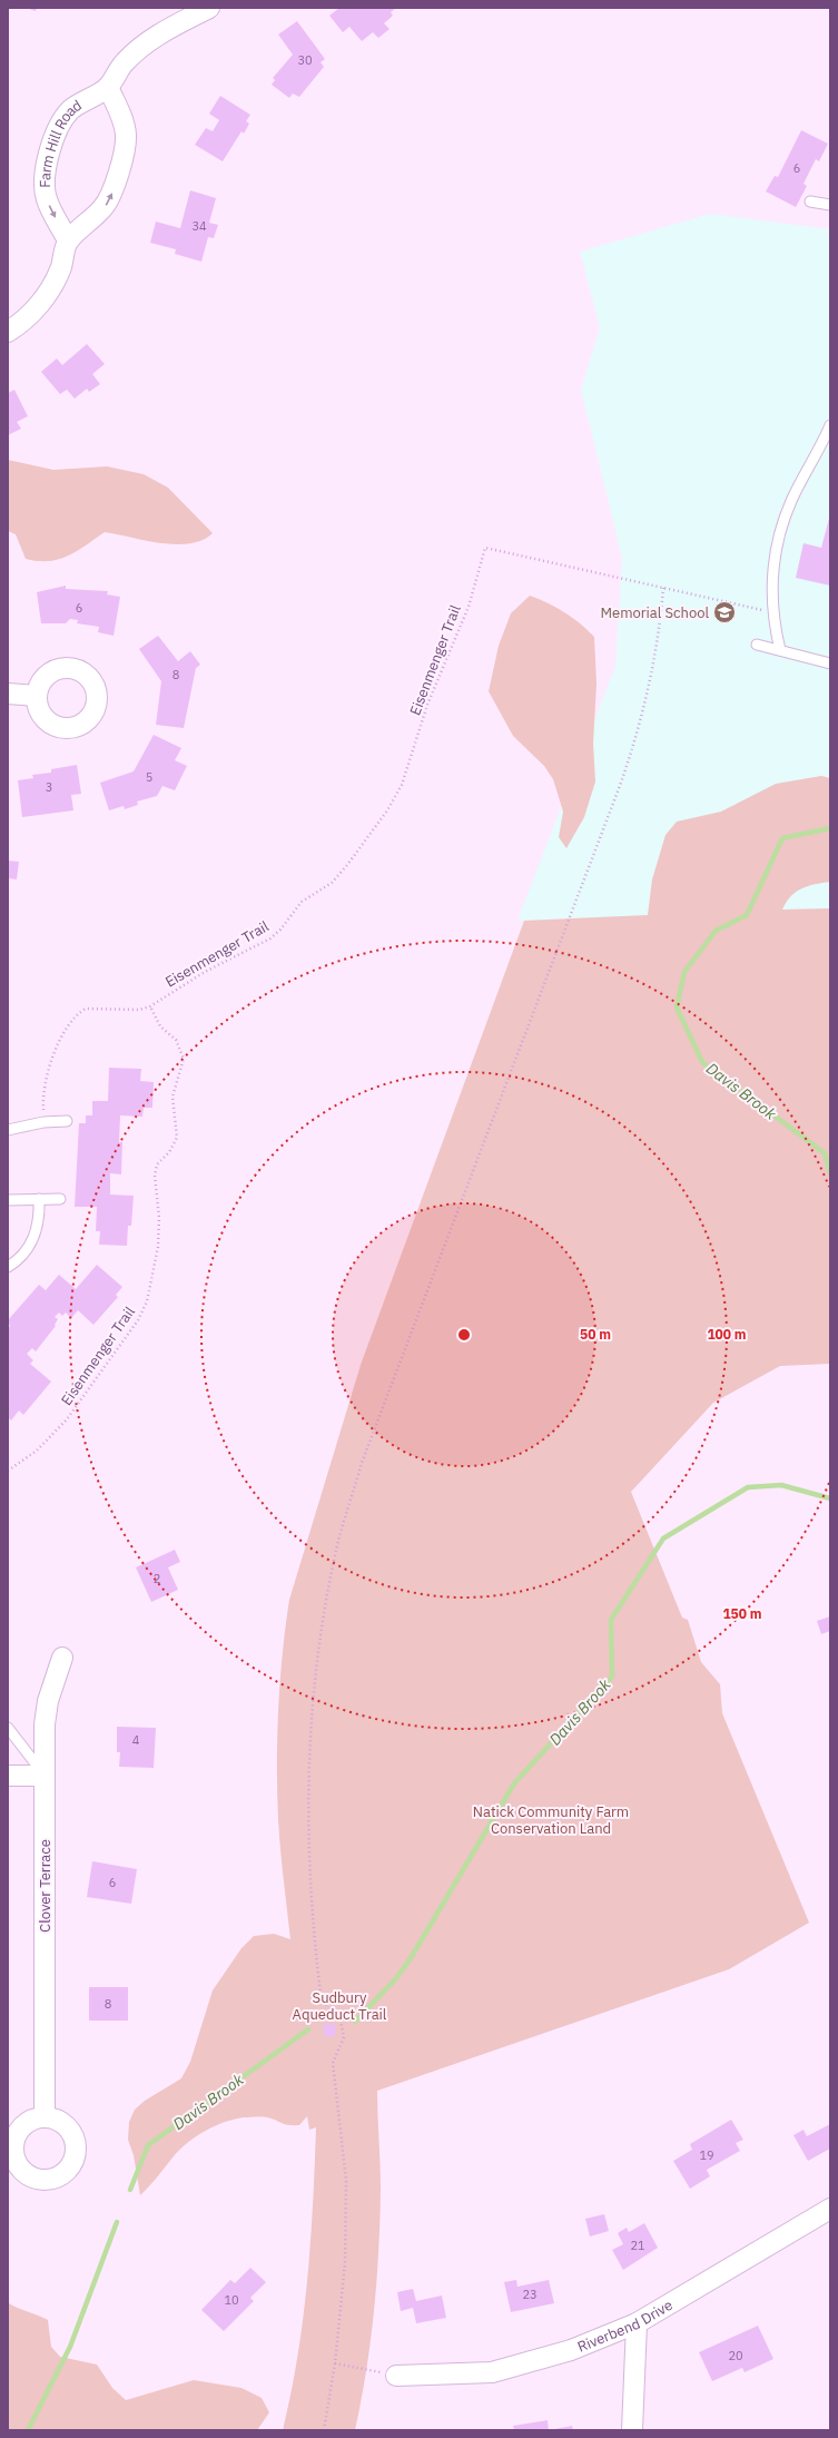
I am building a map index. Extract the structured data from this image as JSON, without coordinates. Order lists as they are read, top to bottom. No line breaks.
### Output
{"streets":{"street":["Farm Hill Road","Clover Terrace","Riverbend Drive"],"path":["Eisenmenger Trail"]},"water":["Davis Brook"],"parks":["Natick Community Farm Conservation Land","Sudbury Aqueduct Trail"],"places":{"school or university":["Memorial School"]},"house_numbers":["30","6","34","6","8","5","3","2","4","6","8","19","21","23","10","20"],"rings":["50 m","100 m","150 m"]}
